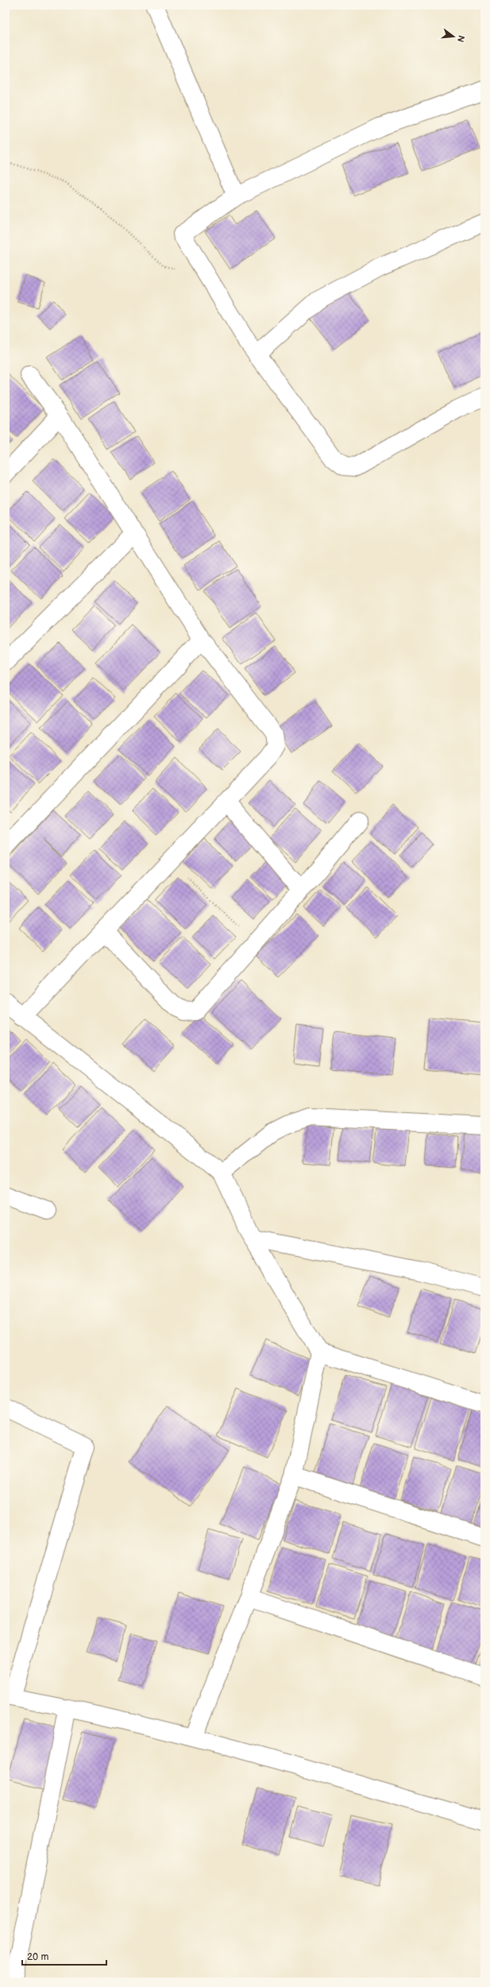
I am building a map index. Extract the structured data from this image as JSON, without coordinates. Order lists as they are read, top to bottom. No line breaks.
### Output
{"scale_bar":"20 m","north":"right"}
